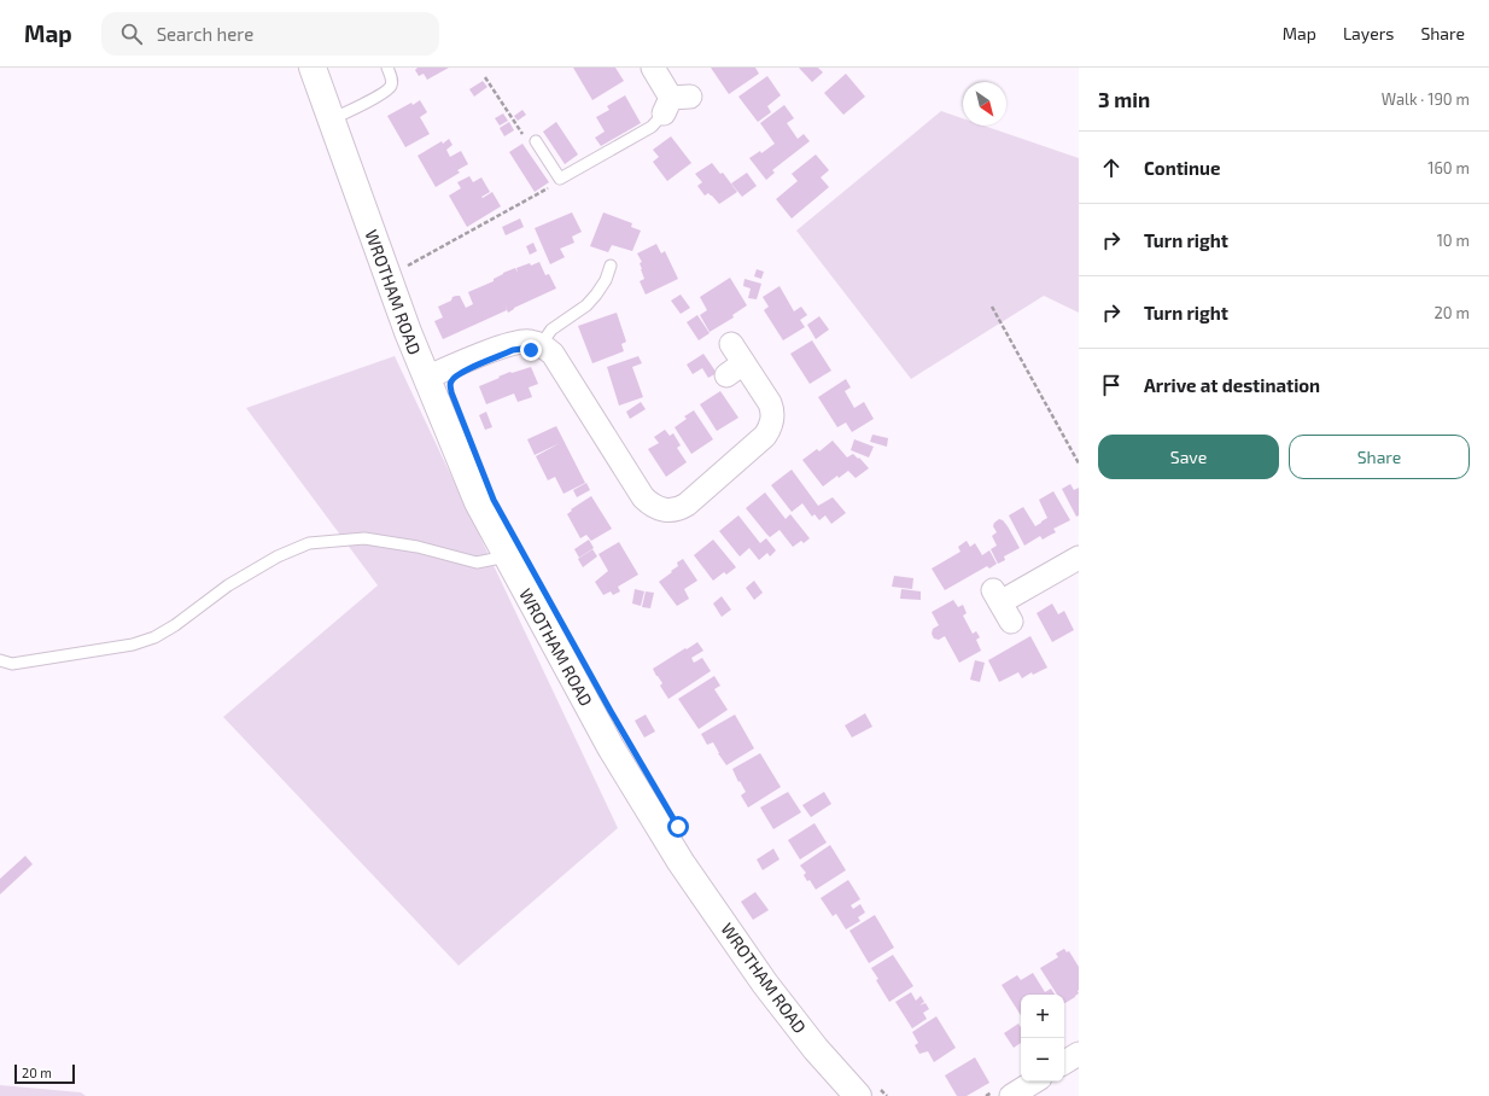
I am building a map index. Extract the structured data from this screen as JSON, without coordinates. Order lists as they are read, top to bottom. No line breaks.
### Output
{"streets":{"main road":["WROTHAM ROAD"]},"scale_bar":"20 m","north":"bottom right","page":{"header":"Map","search":"Search here","nav":["Map","Layers","Share"],"heading":["3 min","Walk · 190 m"],"list":[["Continue","160 m"],["Turn right","10 m"],["Turn right","20 m"],"Arrive at destination"],"buttons":["Save","Share"],"map_buttons":["+","−"],"scale":"20 m"}}
